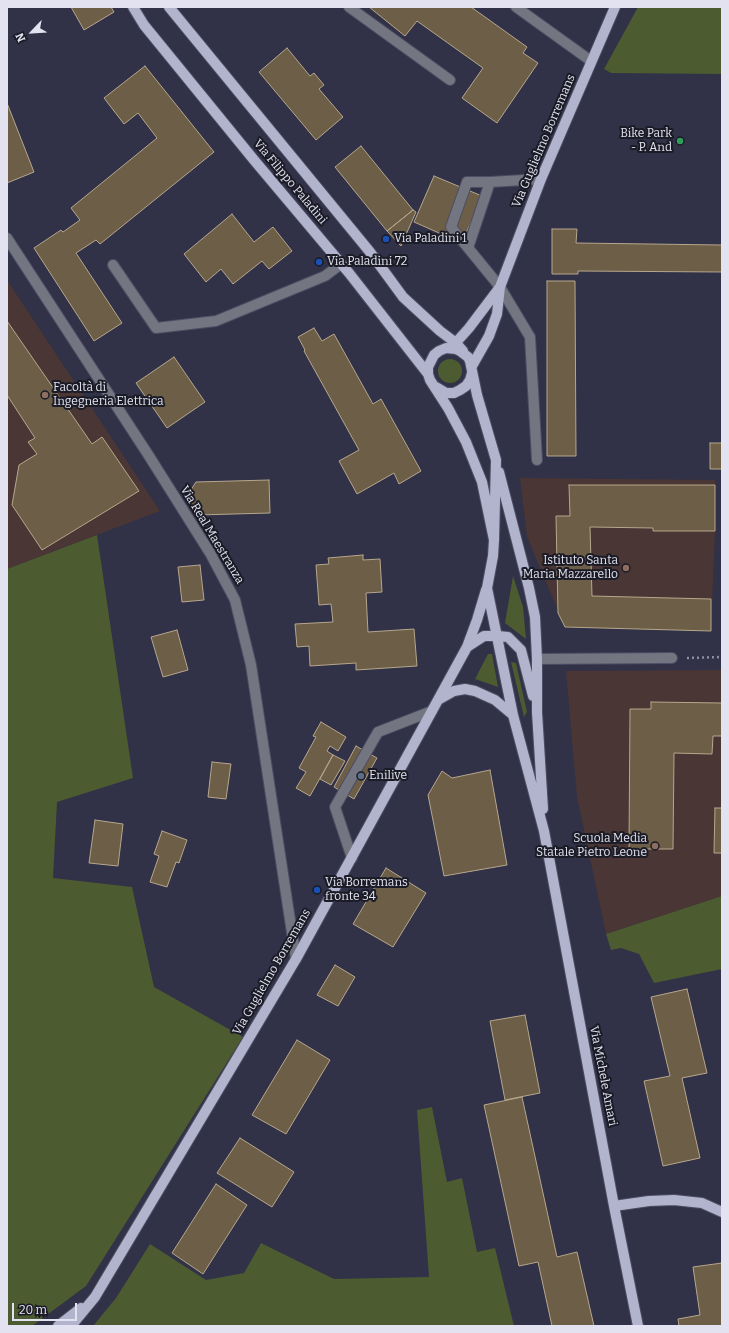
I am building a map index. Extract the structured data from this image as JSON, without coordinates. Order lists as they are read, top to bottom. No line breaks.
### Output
{"streets":{"main road":["Via Guglielmo Borremans","Via Filippo Paladini","Via Michele Amari"],"street":["Via Real Maestranza"]},"crossings":[["Via Guglielmo Borremans","Via Real Maestranza"]],"places":["Bike Park - P. And","Via Paladini 1","Via Paladini 72","Facoltà di Ingegneria Elettrica","Istituto Santa Maria Mazzarello","Enilive","Scuola Media Statale Pietro Leone","Via Borremans fronte 34"],"scale_bar":"20 m","north":"bottom left"}
